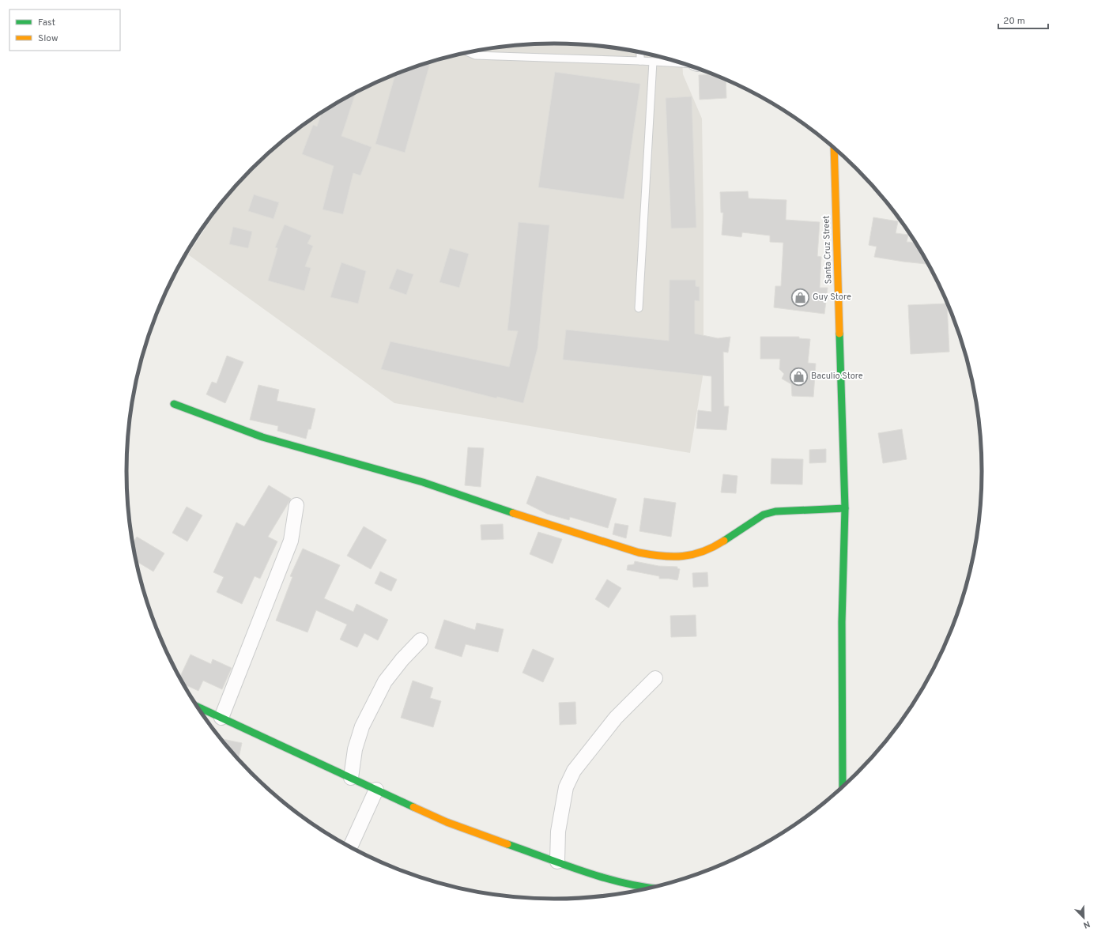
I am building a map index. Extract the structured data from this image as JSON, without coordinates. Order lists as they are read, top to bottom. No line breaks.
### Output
{"streets":{"street":["Santa Cruz Street"]},"places":{"shop":["Guy Store","Baculio Store"]},"legend":["Fast","Slow"],"scale_bar":"20 m","north":"bottom right"}
